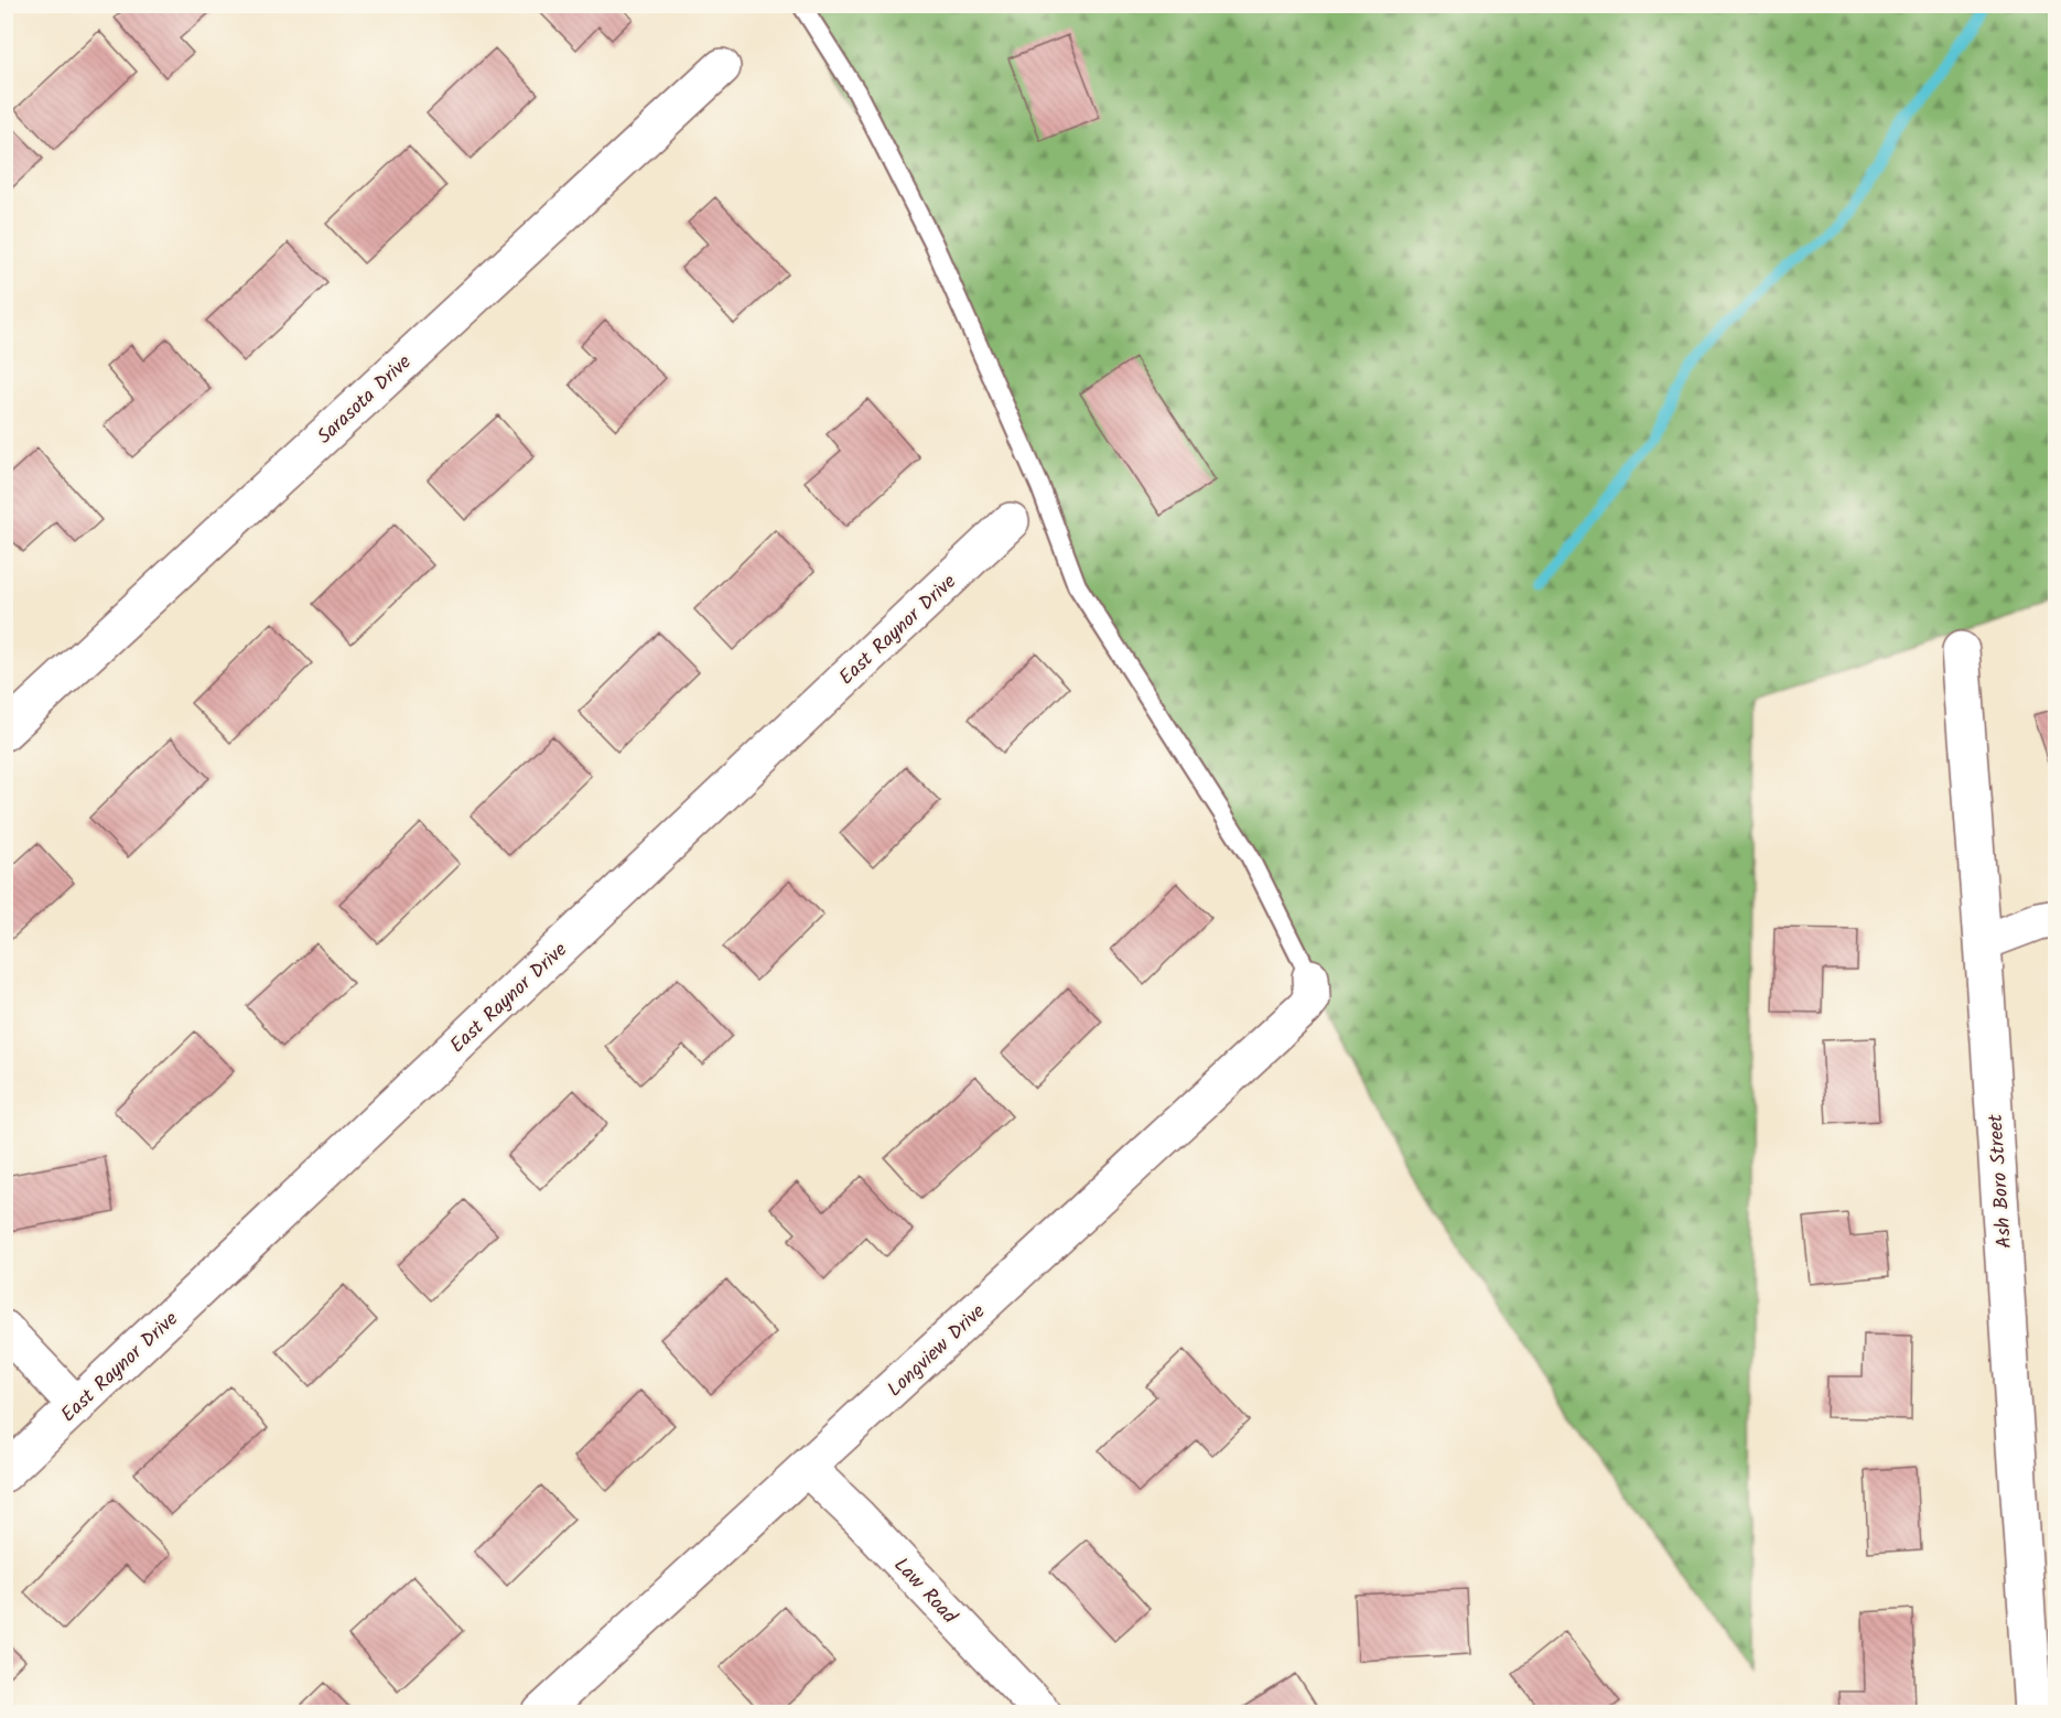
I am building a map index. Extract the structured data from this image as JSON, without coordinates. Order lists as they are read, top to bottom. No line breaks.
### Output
{"streets":{"street":["Sarasota Drive","East Raynor Drive","Ash Boro Street","Longview Drive","Law Road"]},"crossings":[["Longview Drive","Law Road"]]}
